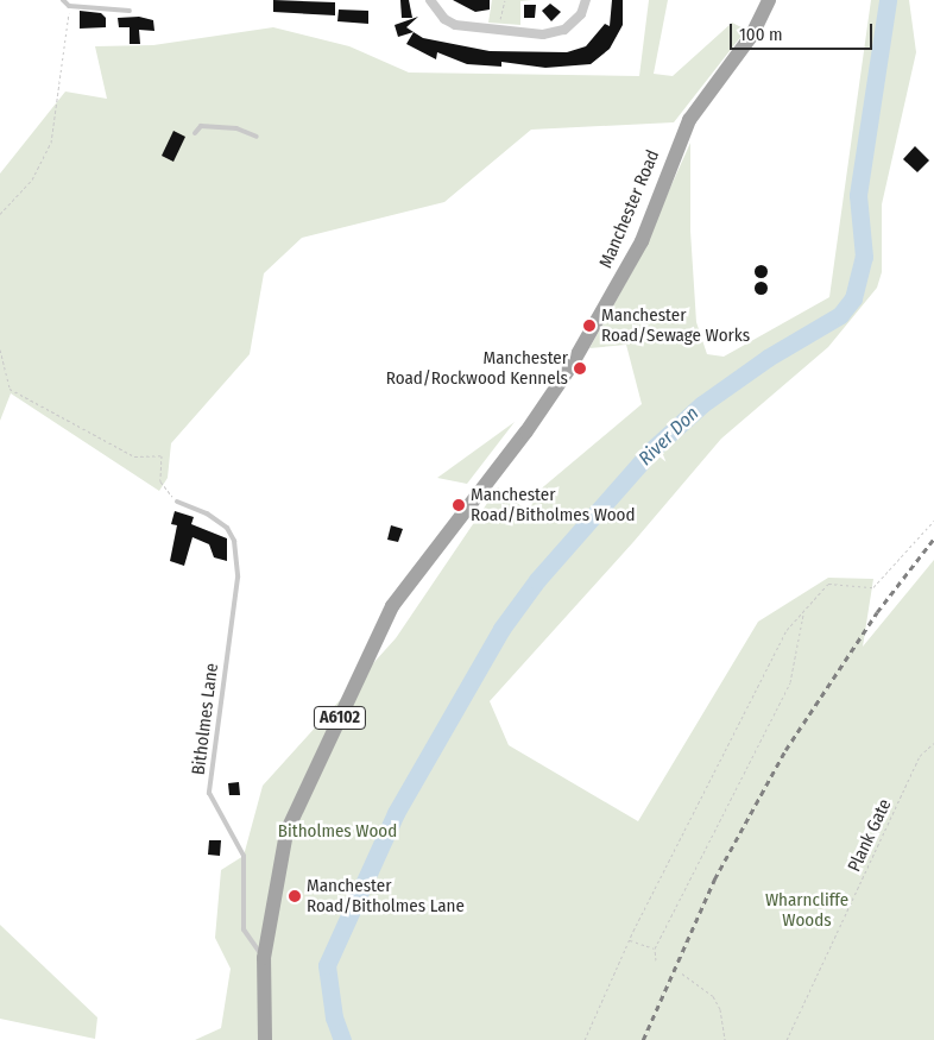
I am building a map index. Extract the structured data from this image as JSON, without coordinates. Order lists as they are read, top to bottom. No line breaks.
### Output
{"streets":{"main road":["Manchester Road","A6102"],"lane":["Bitholmes Lane"],"path":["Plank Gate"]},"crossings":[["Manchester Road","Bitholmes Lane"]],"water":["River Don"],"parks":["Bitholmes Wood","Wharncliffe Woods"],"places":["Manchester Road/Sewage Works","Manchester Road/Rockwood Kennels","Manchester Road/Bitholmes Wood","Manchester Road/Bitholmes Lane"],"scale_bar":"100 m"}
